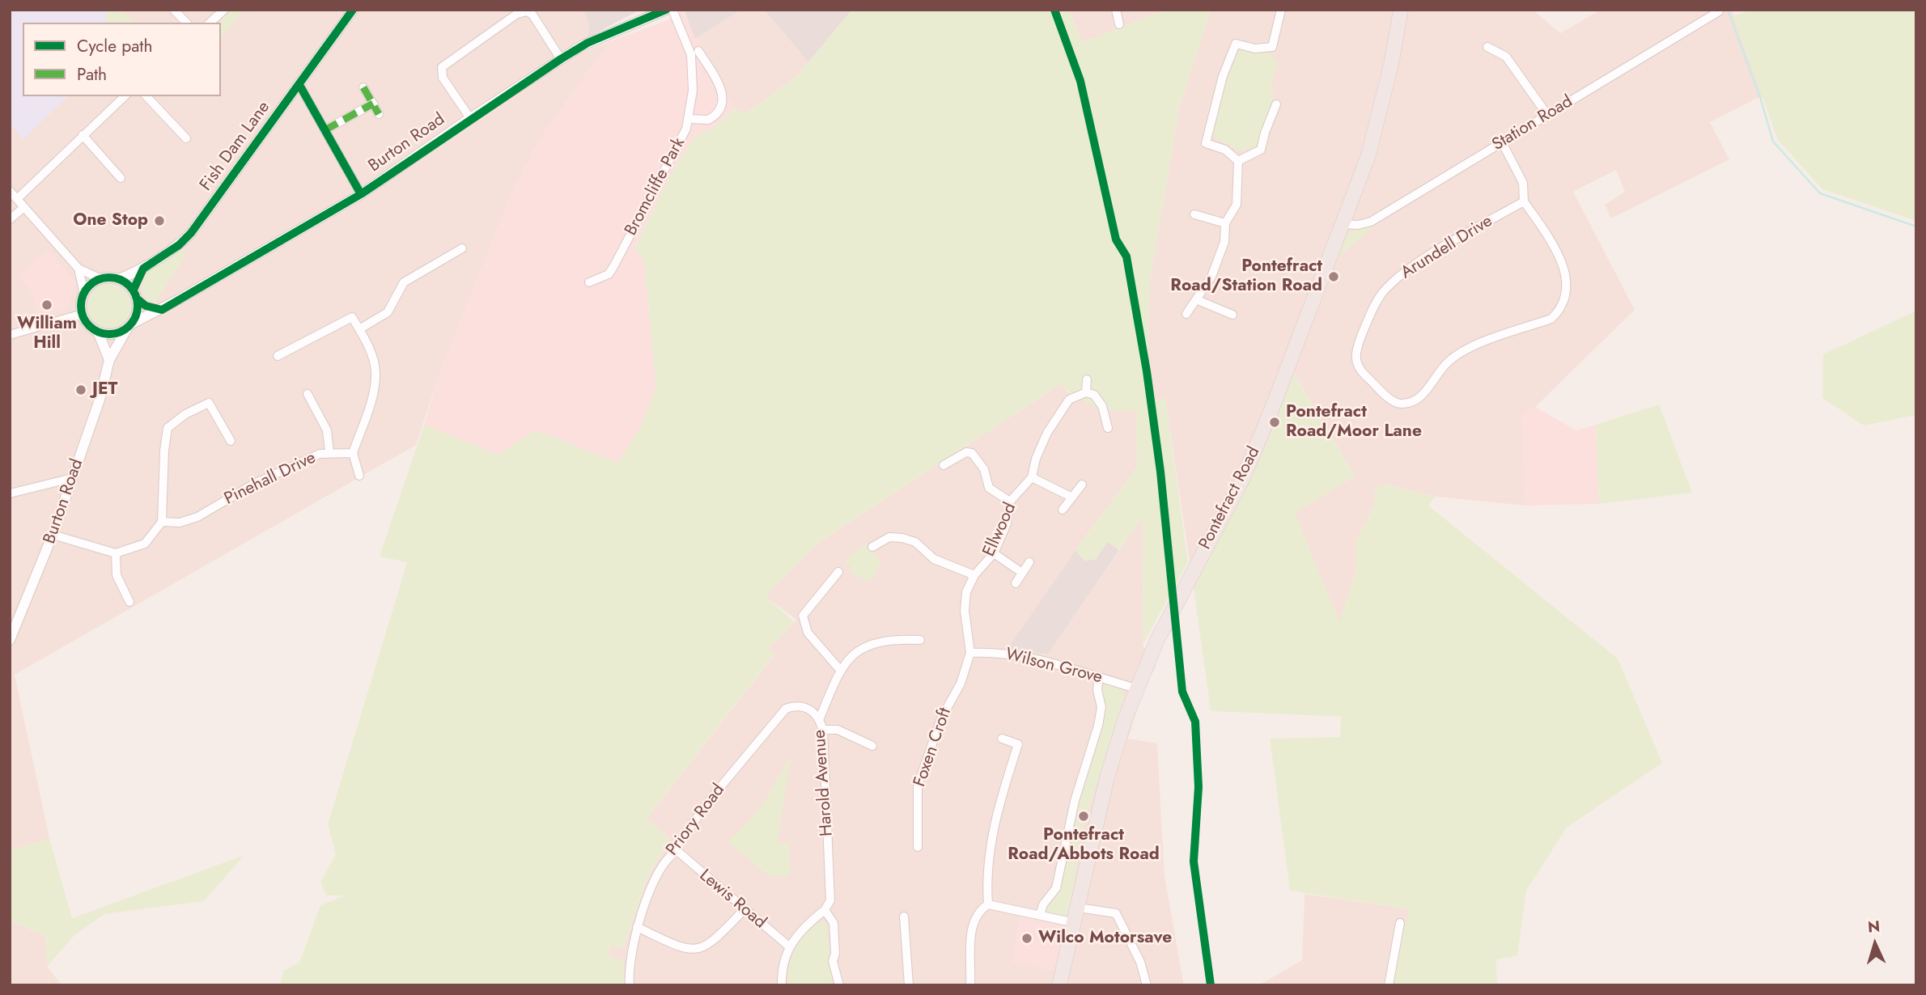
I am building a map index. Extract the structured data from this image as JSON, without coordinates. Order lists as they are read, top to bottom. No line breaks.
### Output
{"streets":{"highway":["Pontefract Road"],"street":["Station Road","Burton Road","Fish Dam Lane","Bromcliffe Park","Arundell Drive","Pinehall Drive","Ellwood","Wilson Grove","Foxen Croft","Harold Avenue","Priory Road","Lewis Road"]},"crossings":[["Station Road","Arundell Drive"],["Station Road","Pontefract Road"],["Burton Road","Fish Dam Lane"],["Pontefract Road","Wilson Grove"],["Ellwood","Wilson Grove"],["Ellwood","Foxen Croft"],["Wilson Grove","Foxen Croft"],["Harold Avenue","Priory Road"],["Priory Road","Lewis Road"]],"places":["One Stop","Pontefract Road/Station Road","William Hill","JET","Pontefract Road/Moor Lane","Pontefract Road/Abbots Road","Wilco Motorsave"],"legend":["Cycle path","Path"],"north":"top"}
